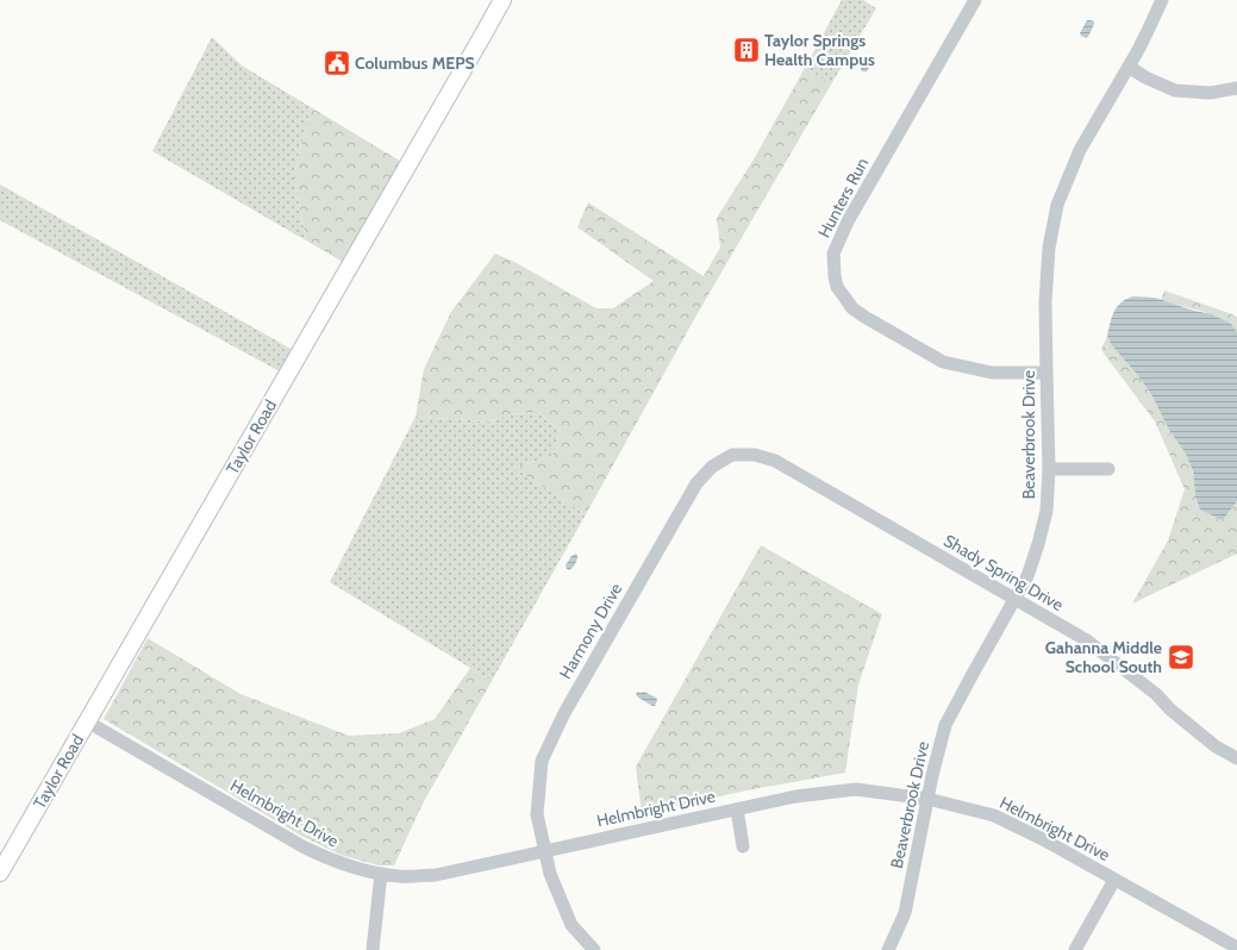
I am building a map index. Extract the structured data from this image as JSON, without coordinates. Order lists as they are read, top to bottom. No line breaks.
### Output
{"streets":{"main road":["Taylor Road"],"street":["Hunters Run","Beaverbrook Drive","Shady Spring Drive","Harmony Drive","Helmbright Drive"]},"crossings":[["Hunters Run","Beaverbrook Drive"],["Beaverbrook Drive","Shady Spring Drive"],["Beaverbrook Drive","Helmbright Drive"],["Taylor Road","Helmbright Drive"],["Shady Spring Drive","Harmony Drive"],["Harmony Drive","Helmbright Drive"]],"places":{"building":["Taylor Springs Health Campus"],"public building":["Columbus MEPS"],"school or university":["Gahanna Middle School South"]}}
